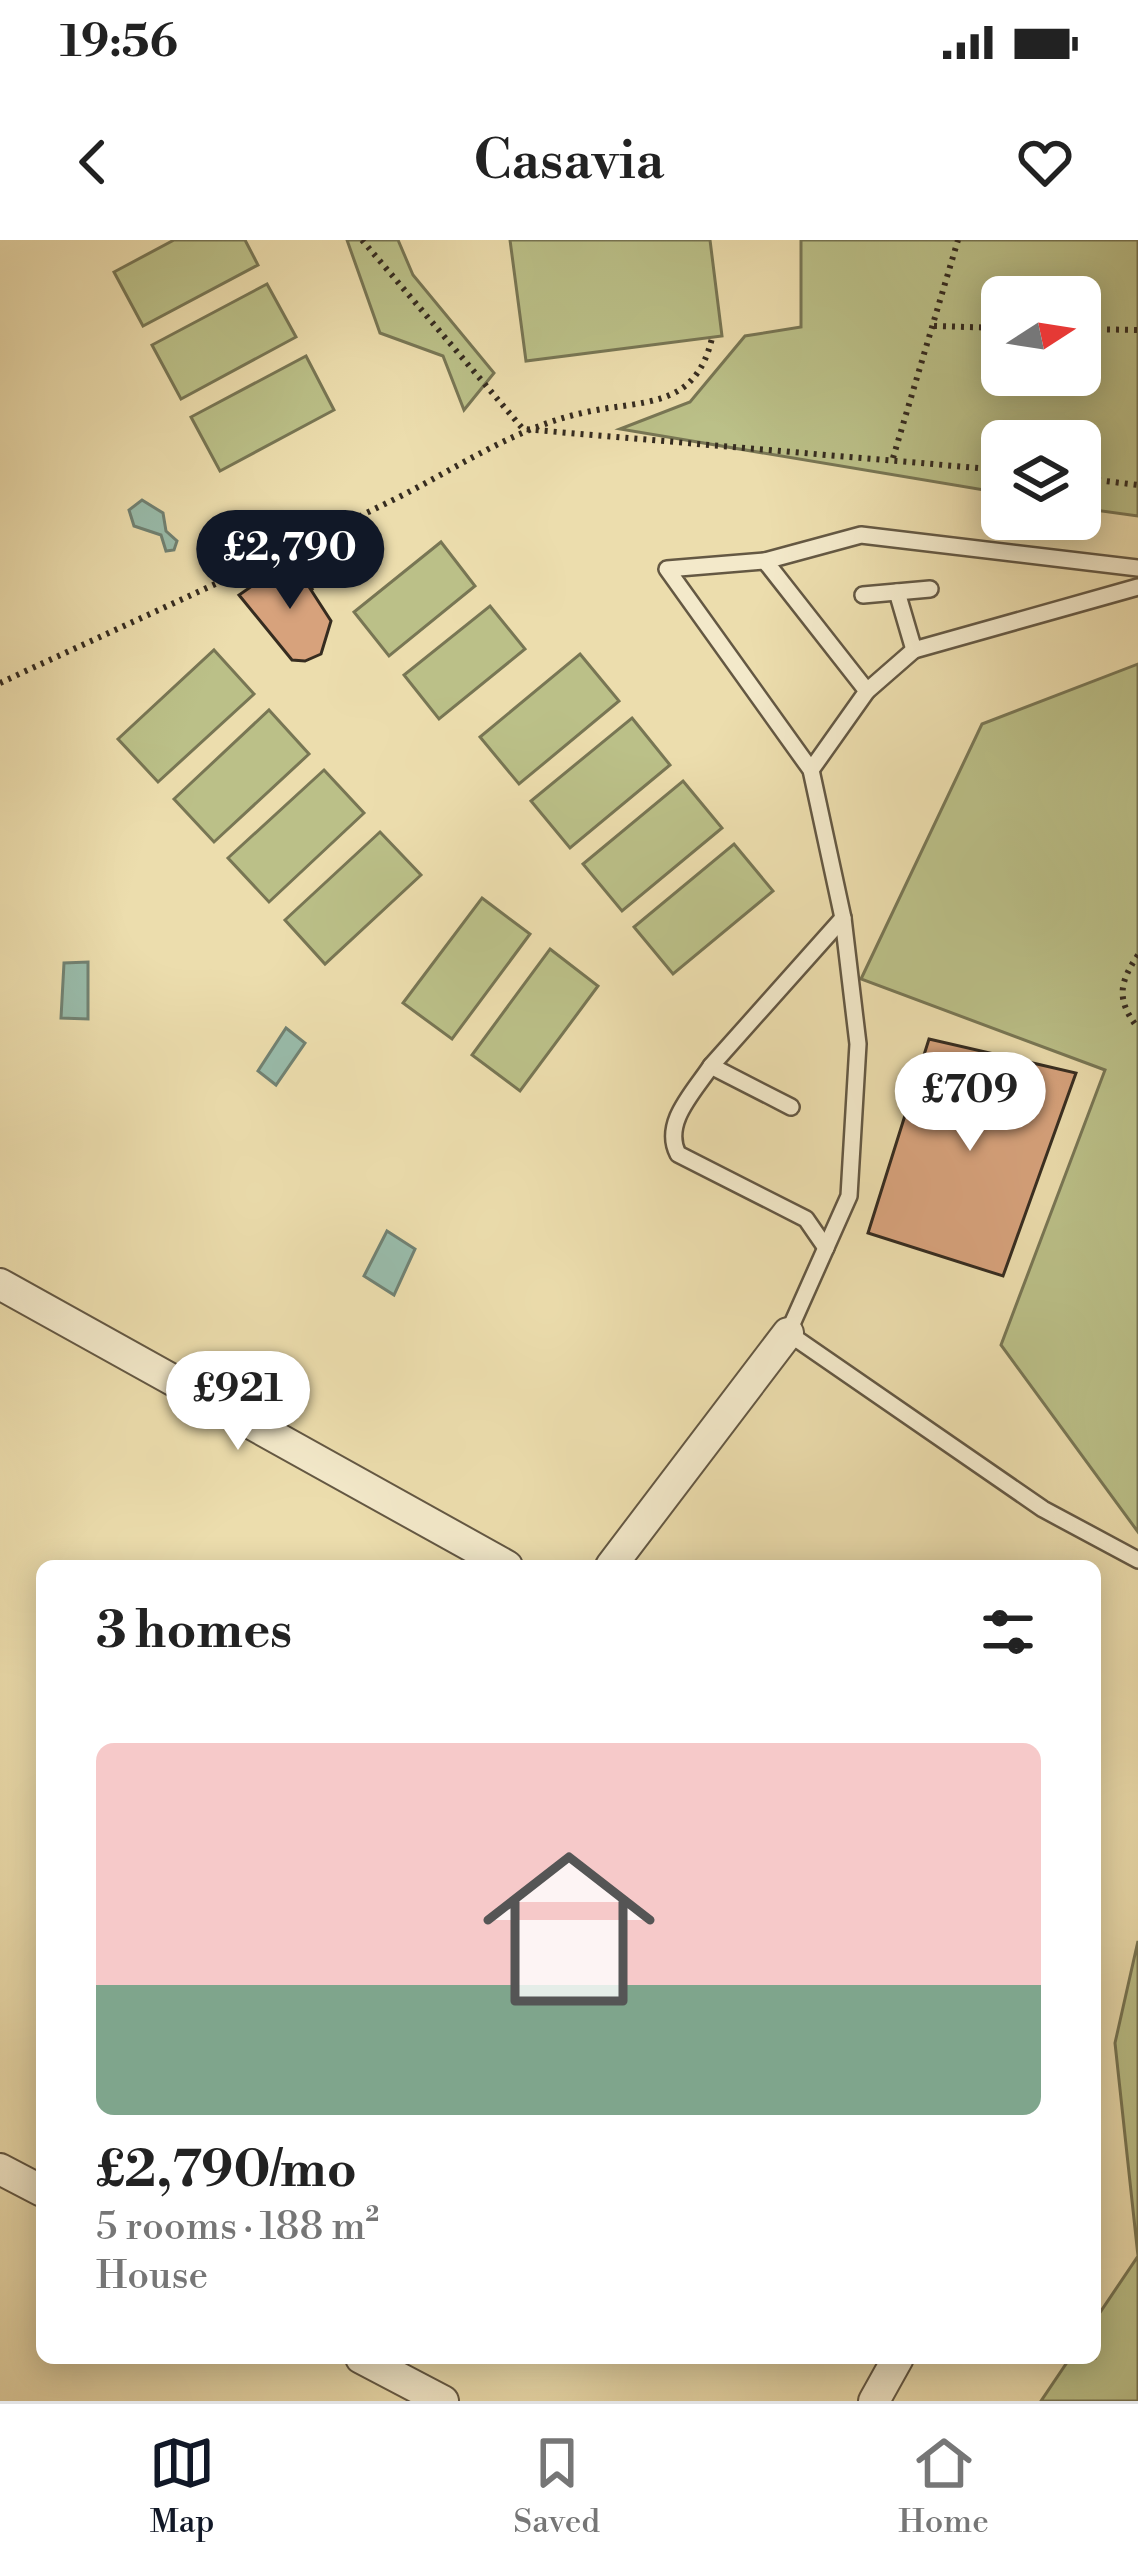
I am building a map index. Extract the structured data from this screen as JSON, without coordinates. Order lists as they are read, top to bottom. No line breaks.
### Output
{"north":"right","page":{"status":"19:56","header":"Casavia","price":["£2,790","£709","£921"],"heading":"3 homes","list":[{"name":"£2,790/mo","note":"5 rooms · 188 m² · House"}],"tabs":["Map","Saved","Home"]}}
